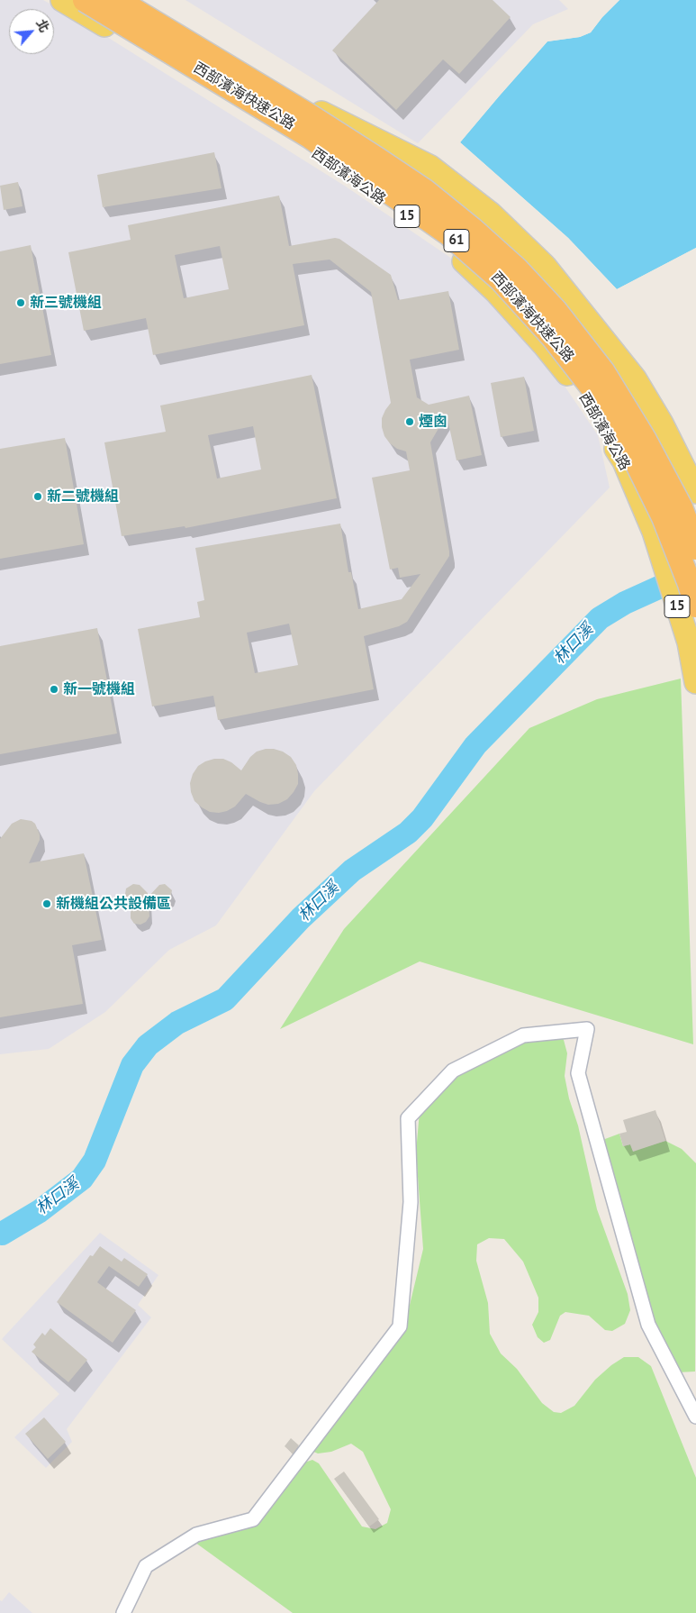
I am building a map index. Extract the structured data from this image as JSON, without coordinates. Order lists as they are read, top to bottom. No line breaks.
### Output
{"streets":{"highway":["西部濱海快速公路","61"],"main road":["西部濱海公路","15"]},"water":["林口溪"],"places":["新三號機組","煙囪","新二號機組","新一號機組","新機組公共設備區"],"north":"top right"}
